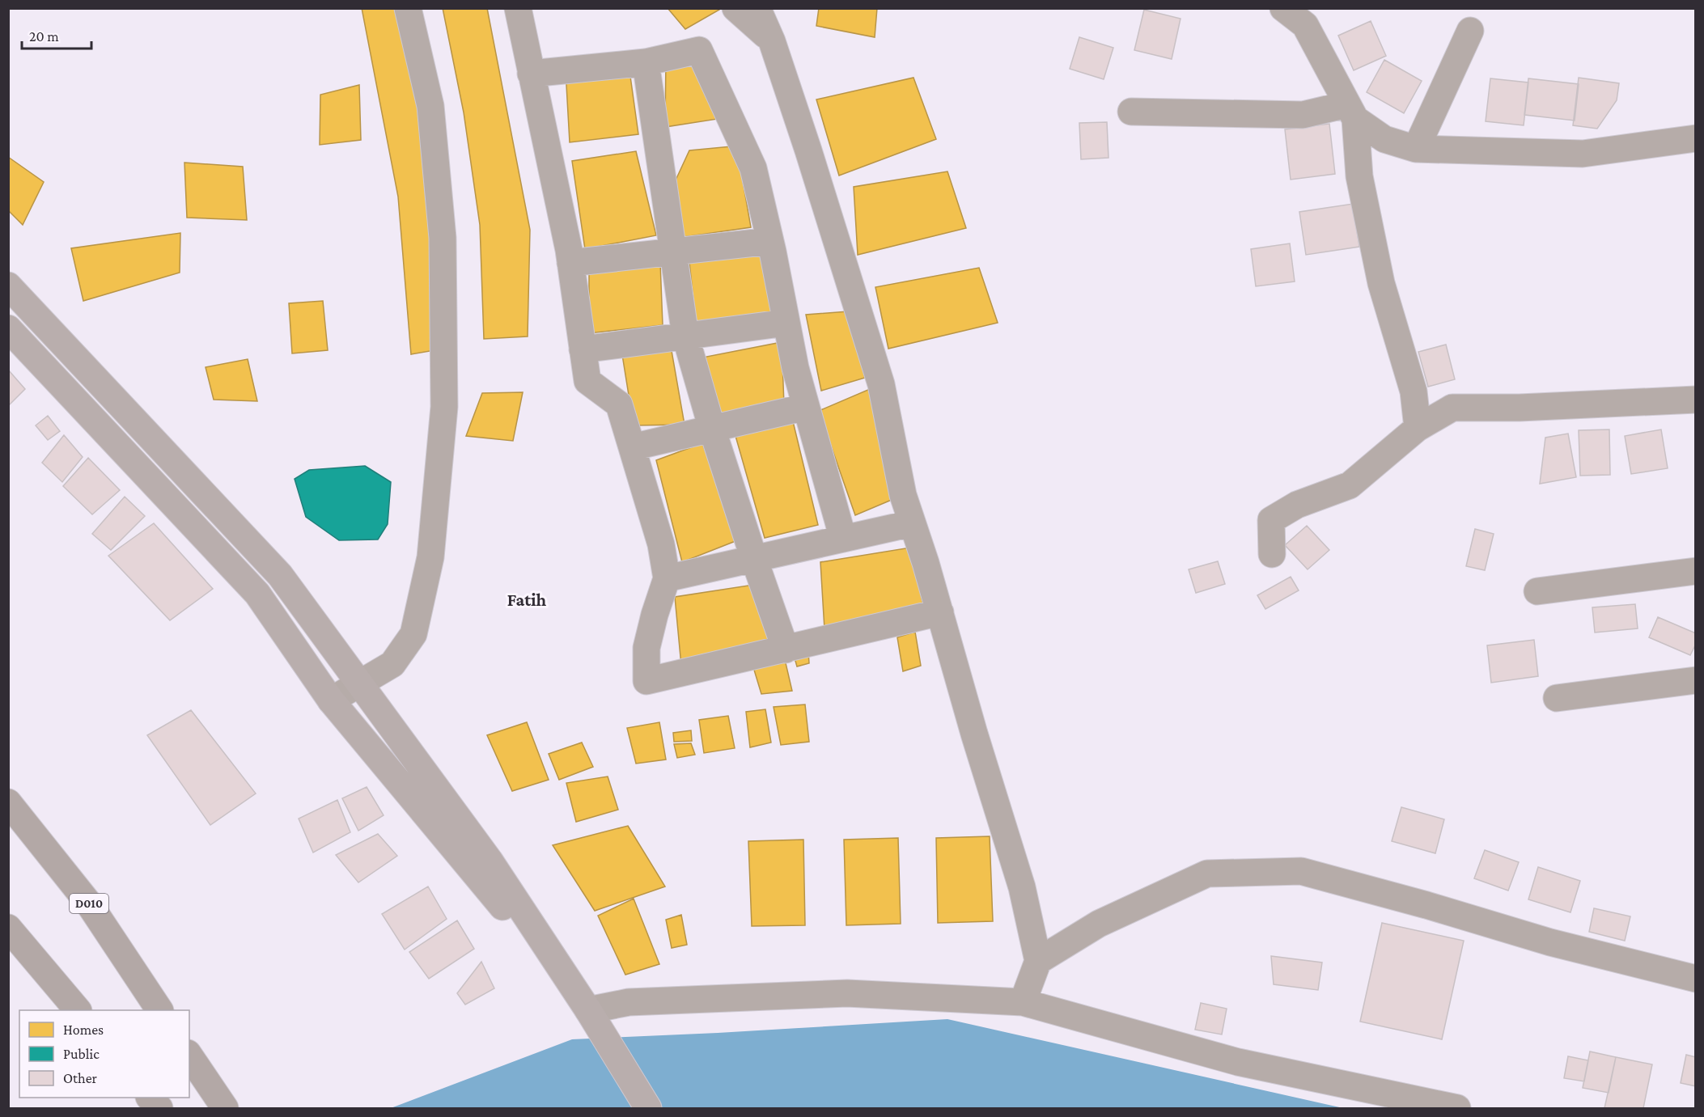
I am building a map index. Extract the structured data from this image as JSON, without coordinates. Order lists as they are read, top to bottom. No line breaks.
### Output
{"streets":{"highway":["D010"]},"districts":["Fatih"],"legend":["Homes","Public","Other"],"scale_bar":"20 m"}
